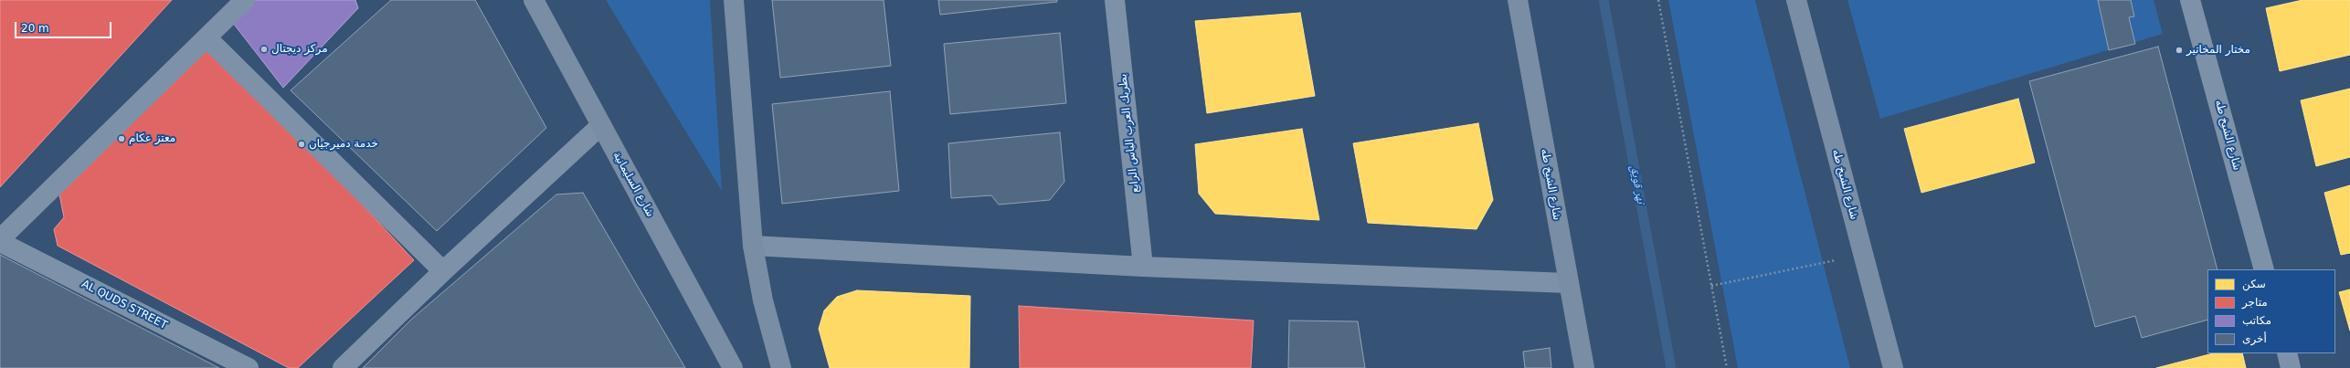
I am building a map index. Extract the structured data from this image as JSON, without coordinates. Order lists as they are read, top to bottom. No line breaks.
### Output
{"streets":{"main road":["شارع الشيخ طه","شارع السليمانية"],"street":["بطريك العرب الياس الرابع","AL QUDS STREET"]},"water":["نهر قويق"],"places":["مركز ديجتال","مختار المخاتير","معتز عكام","خدمة دميرجيان"],"legend":["سكن","متاجر","مكاتب","أخرى"],"scale_bar":"20 m"}
